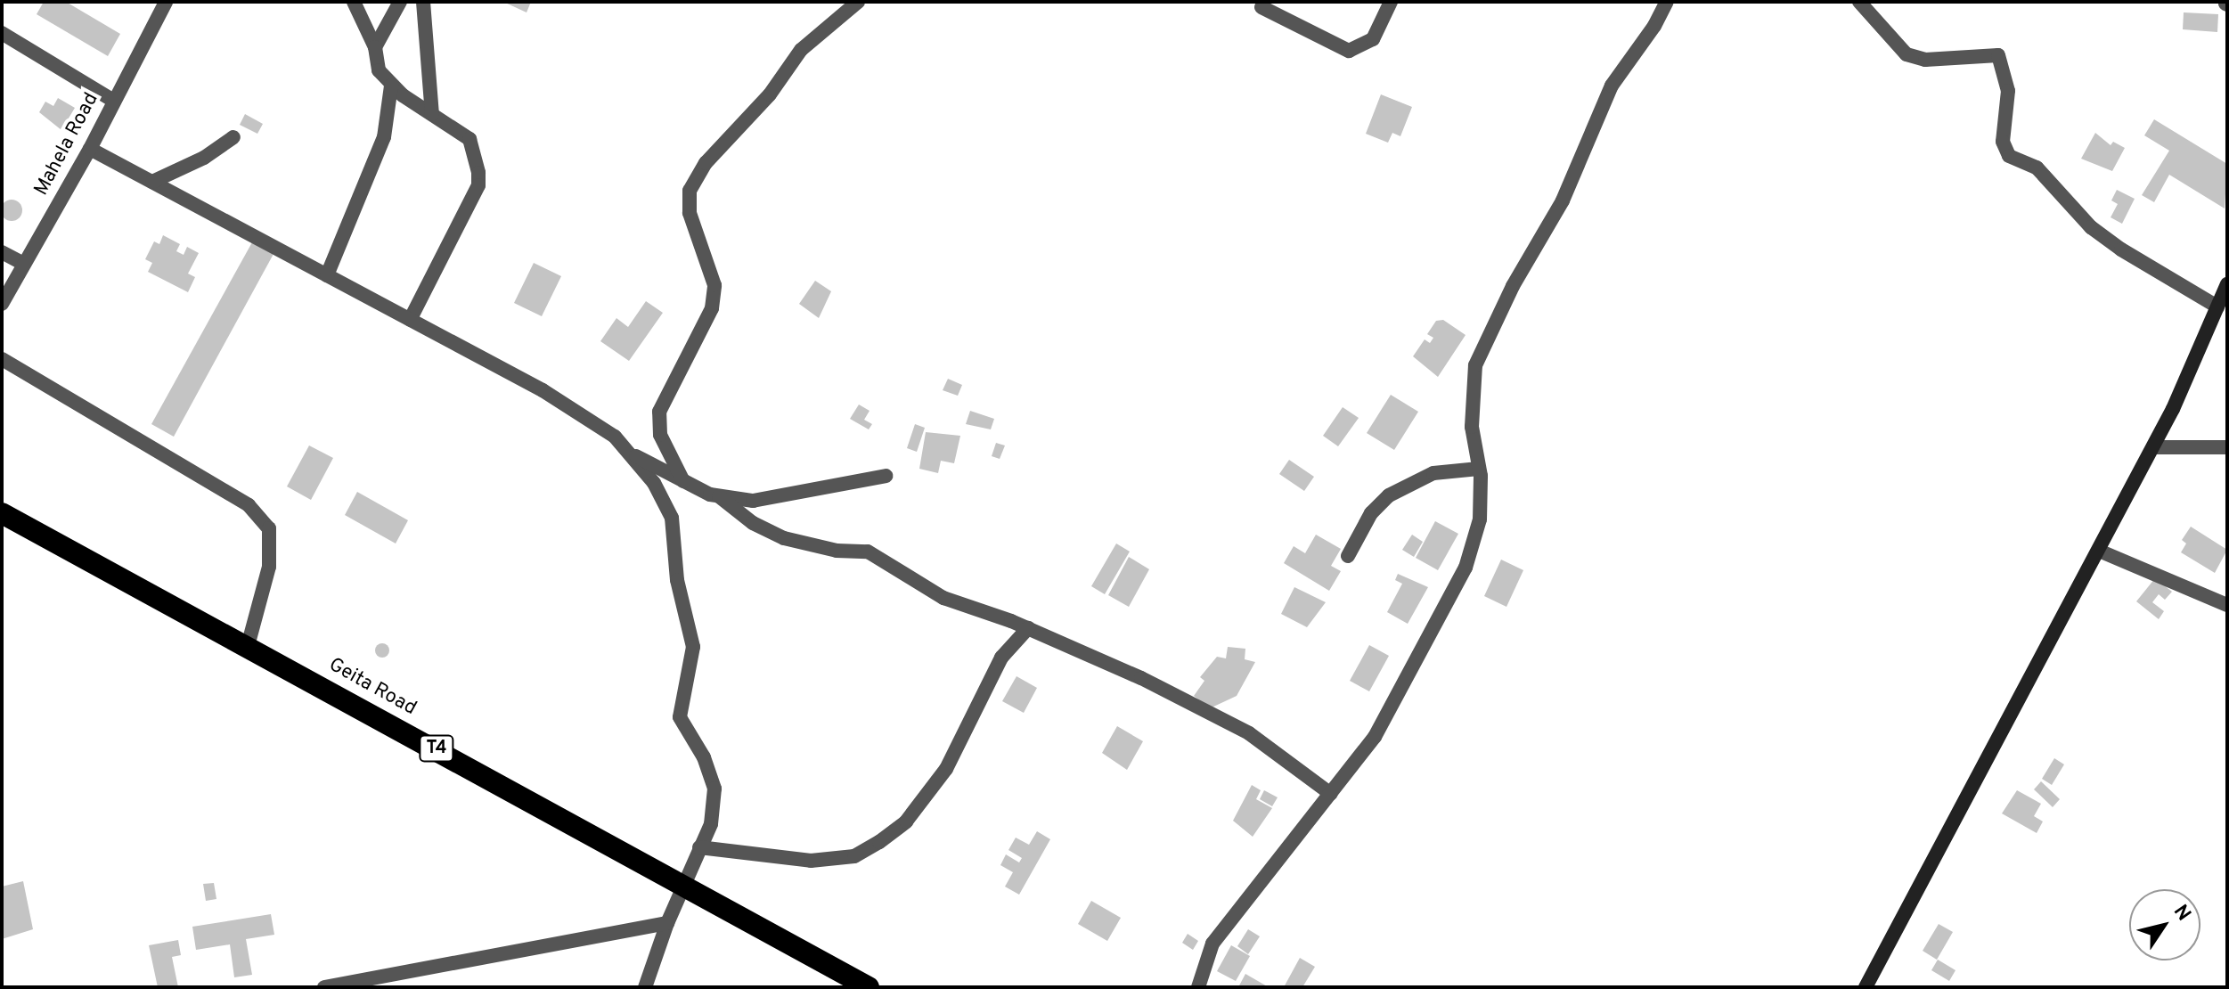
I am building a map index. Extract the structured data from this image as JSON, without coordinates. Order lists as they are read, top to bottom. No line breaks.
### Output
{"streets":{"highway":["Geita Road","T4"],"street":["Mahela Road"]},"north":"top right"}
